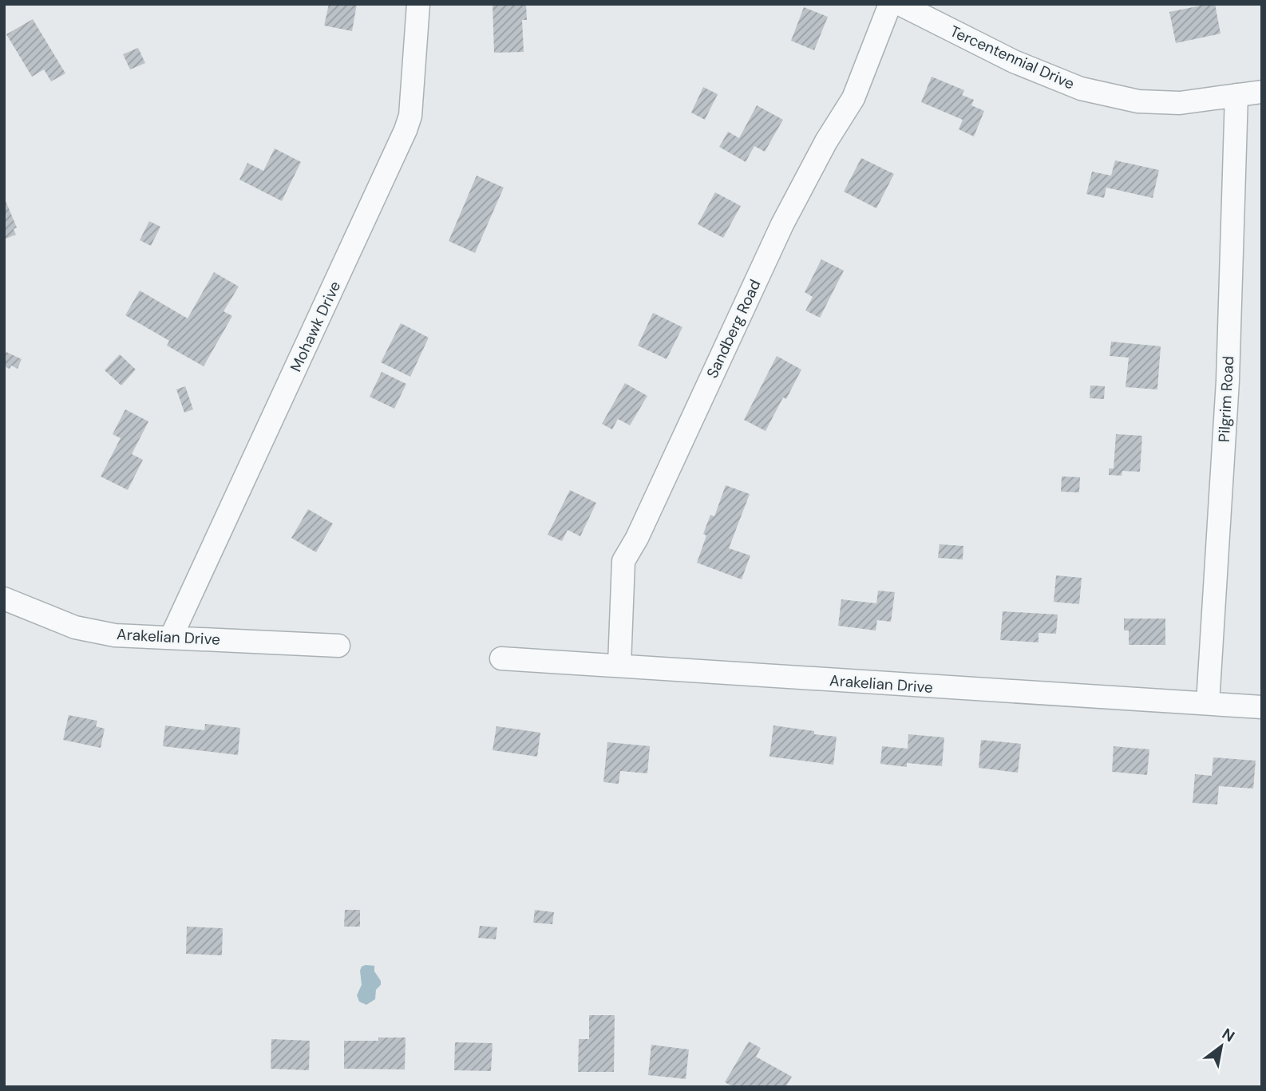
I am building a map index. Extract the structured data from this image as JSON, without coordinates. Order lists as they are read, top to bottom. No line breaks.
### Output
{"streets":{"street":["Tercentennial Drive","Mohawk Drive","Sandberg Road","Pilgrim Road","Arakelian Drive"]},"crossings":[["Tercentennial Drive","Pilgrim Road"],["Mohawk Drive","Arakelian Drive"],["Sandberg Road","Arakelian Drive"],["Pilgrim Road","Arakelian Drive"]],"north":"top right"}
